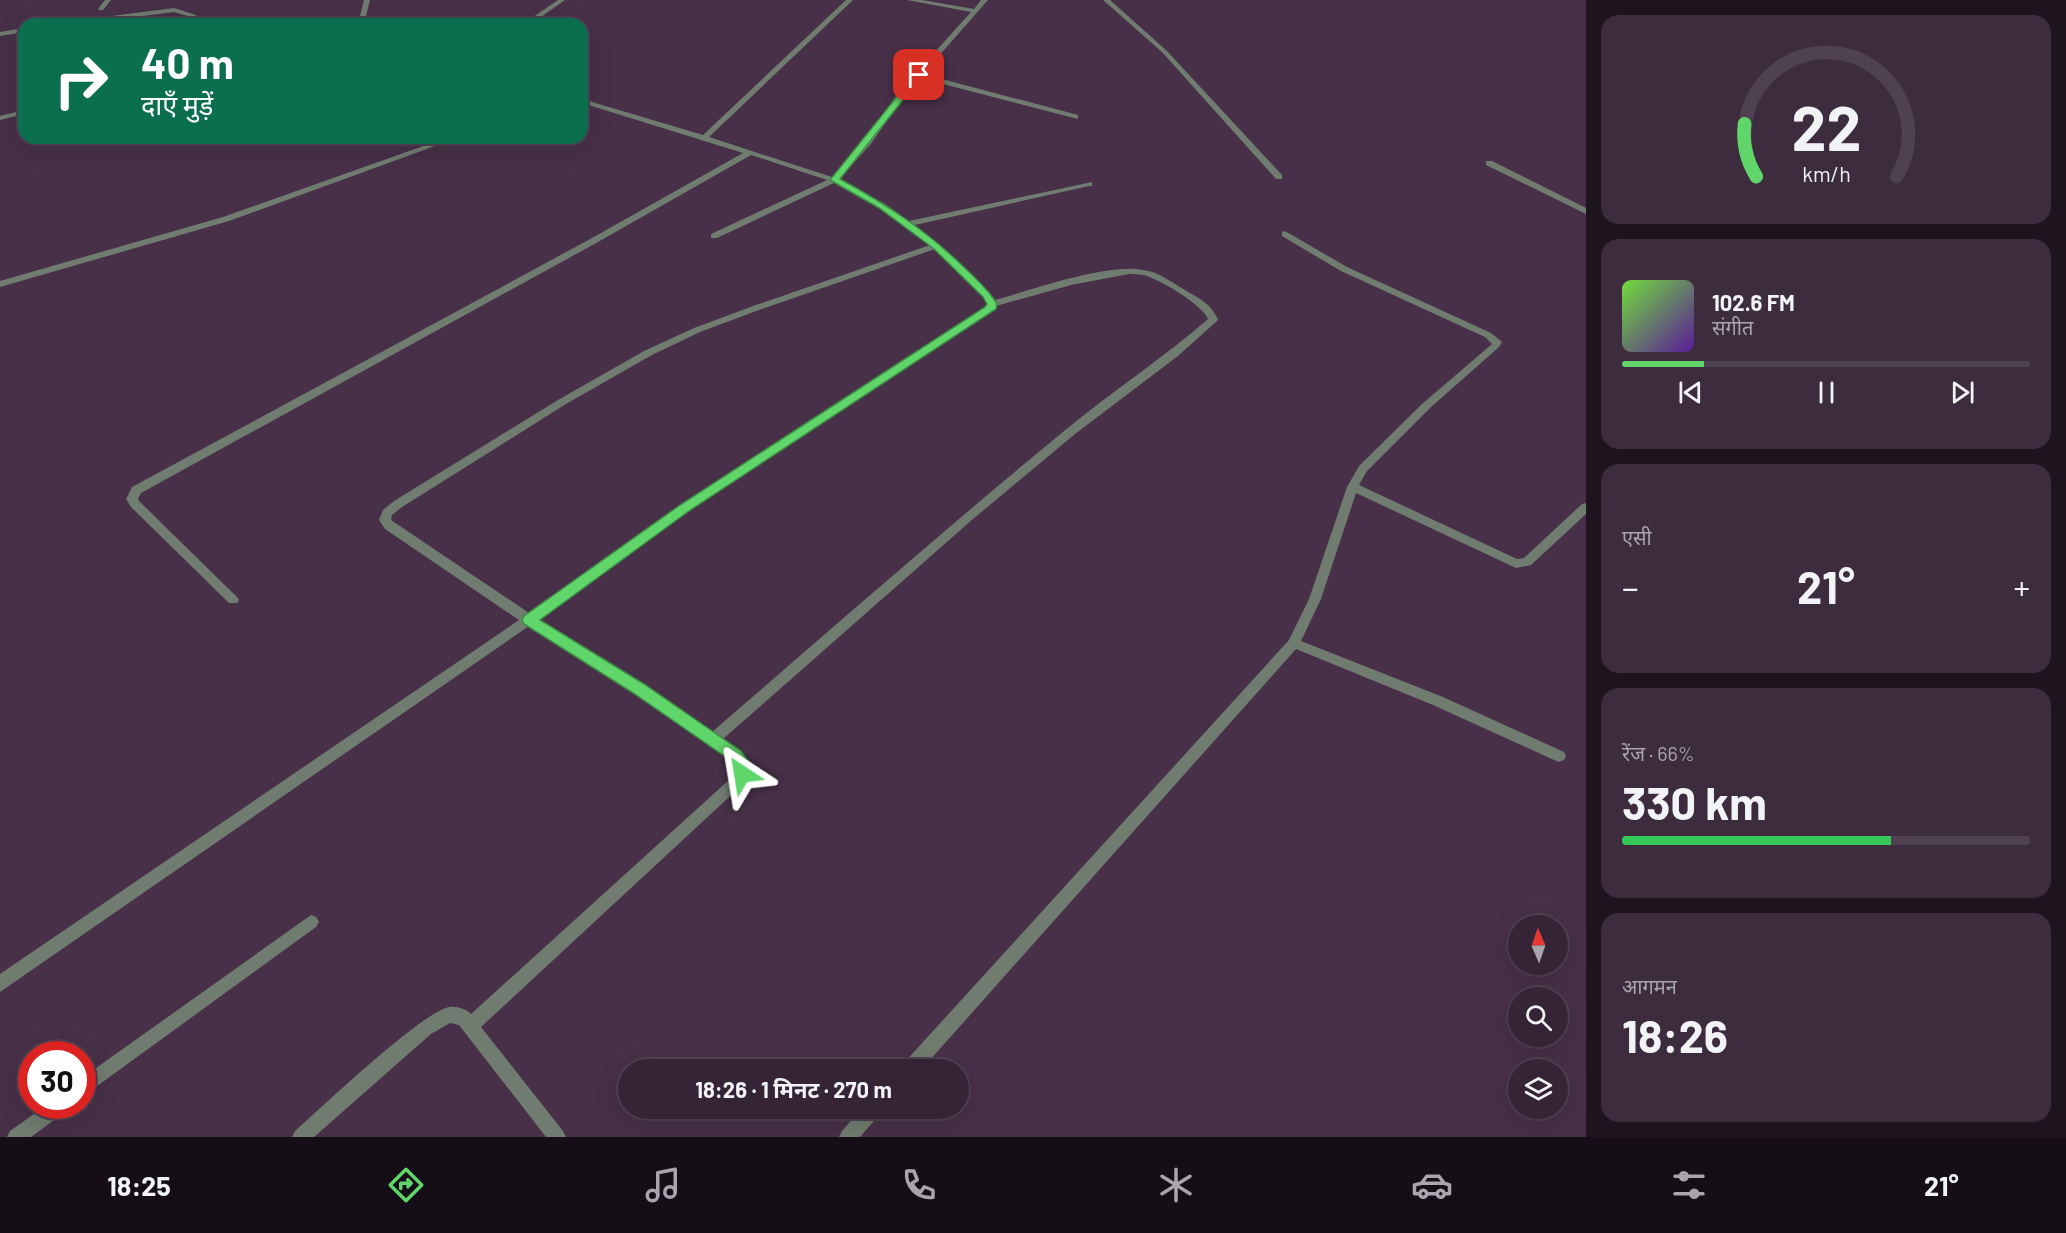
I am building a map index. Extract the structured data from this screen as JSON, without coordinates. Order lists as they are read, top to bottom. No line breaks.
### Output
{"north":"top","page":{"turn":["40 m","दाएँ मुड़ें"],"song":["102.6 FM","संगीत"],"tile":["एसी",["रेंज · 66%","330 km"],["आगमन","18:26"]],"heat":["−","21°","+"],"limit":"30","trip":"18:26 · 1 मिनट · 270 m","tabs":["18:25","21°"],"gauge":["22","km/h"]}}
